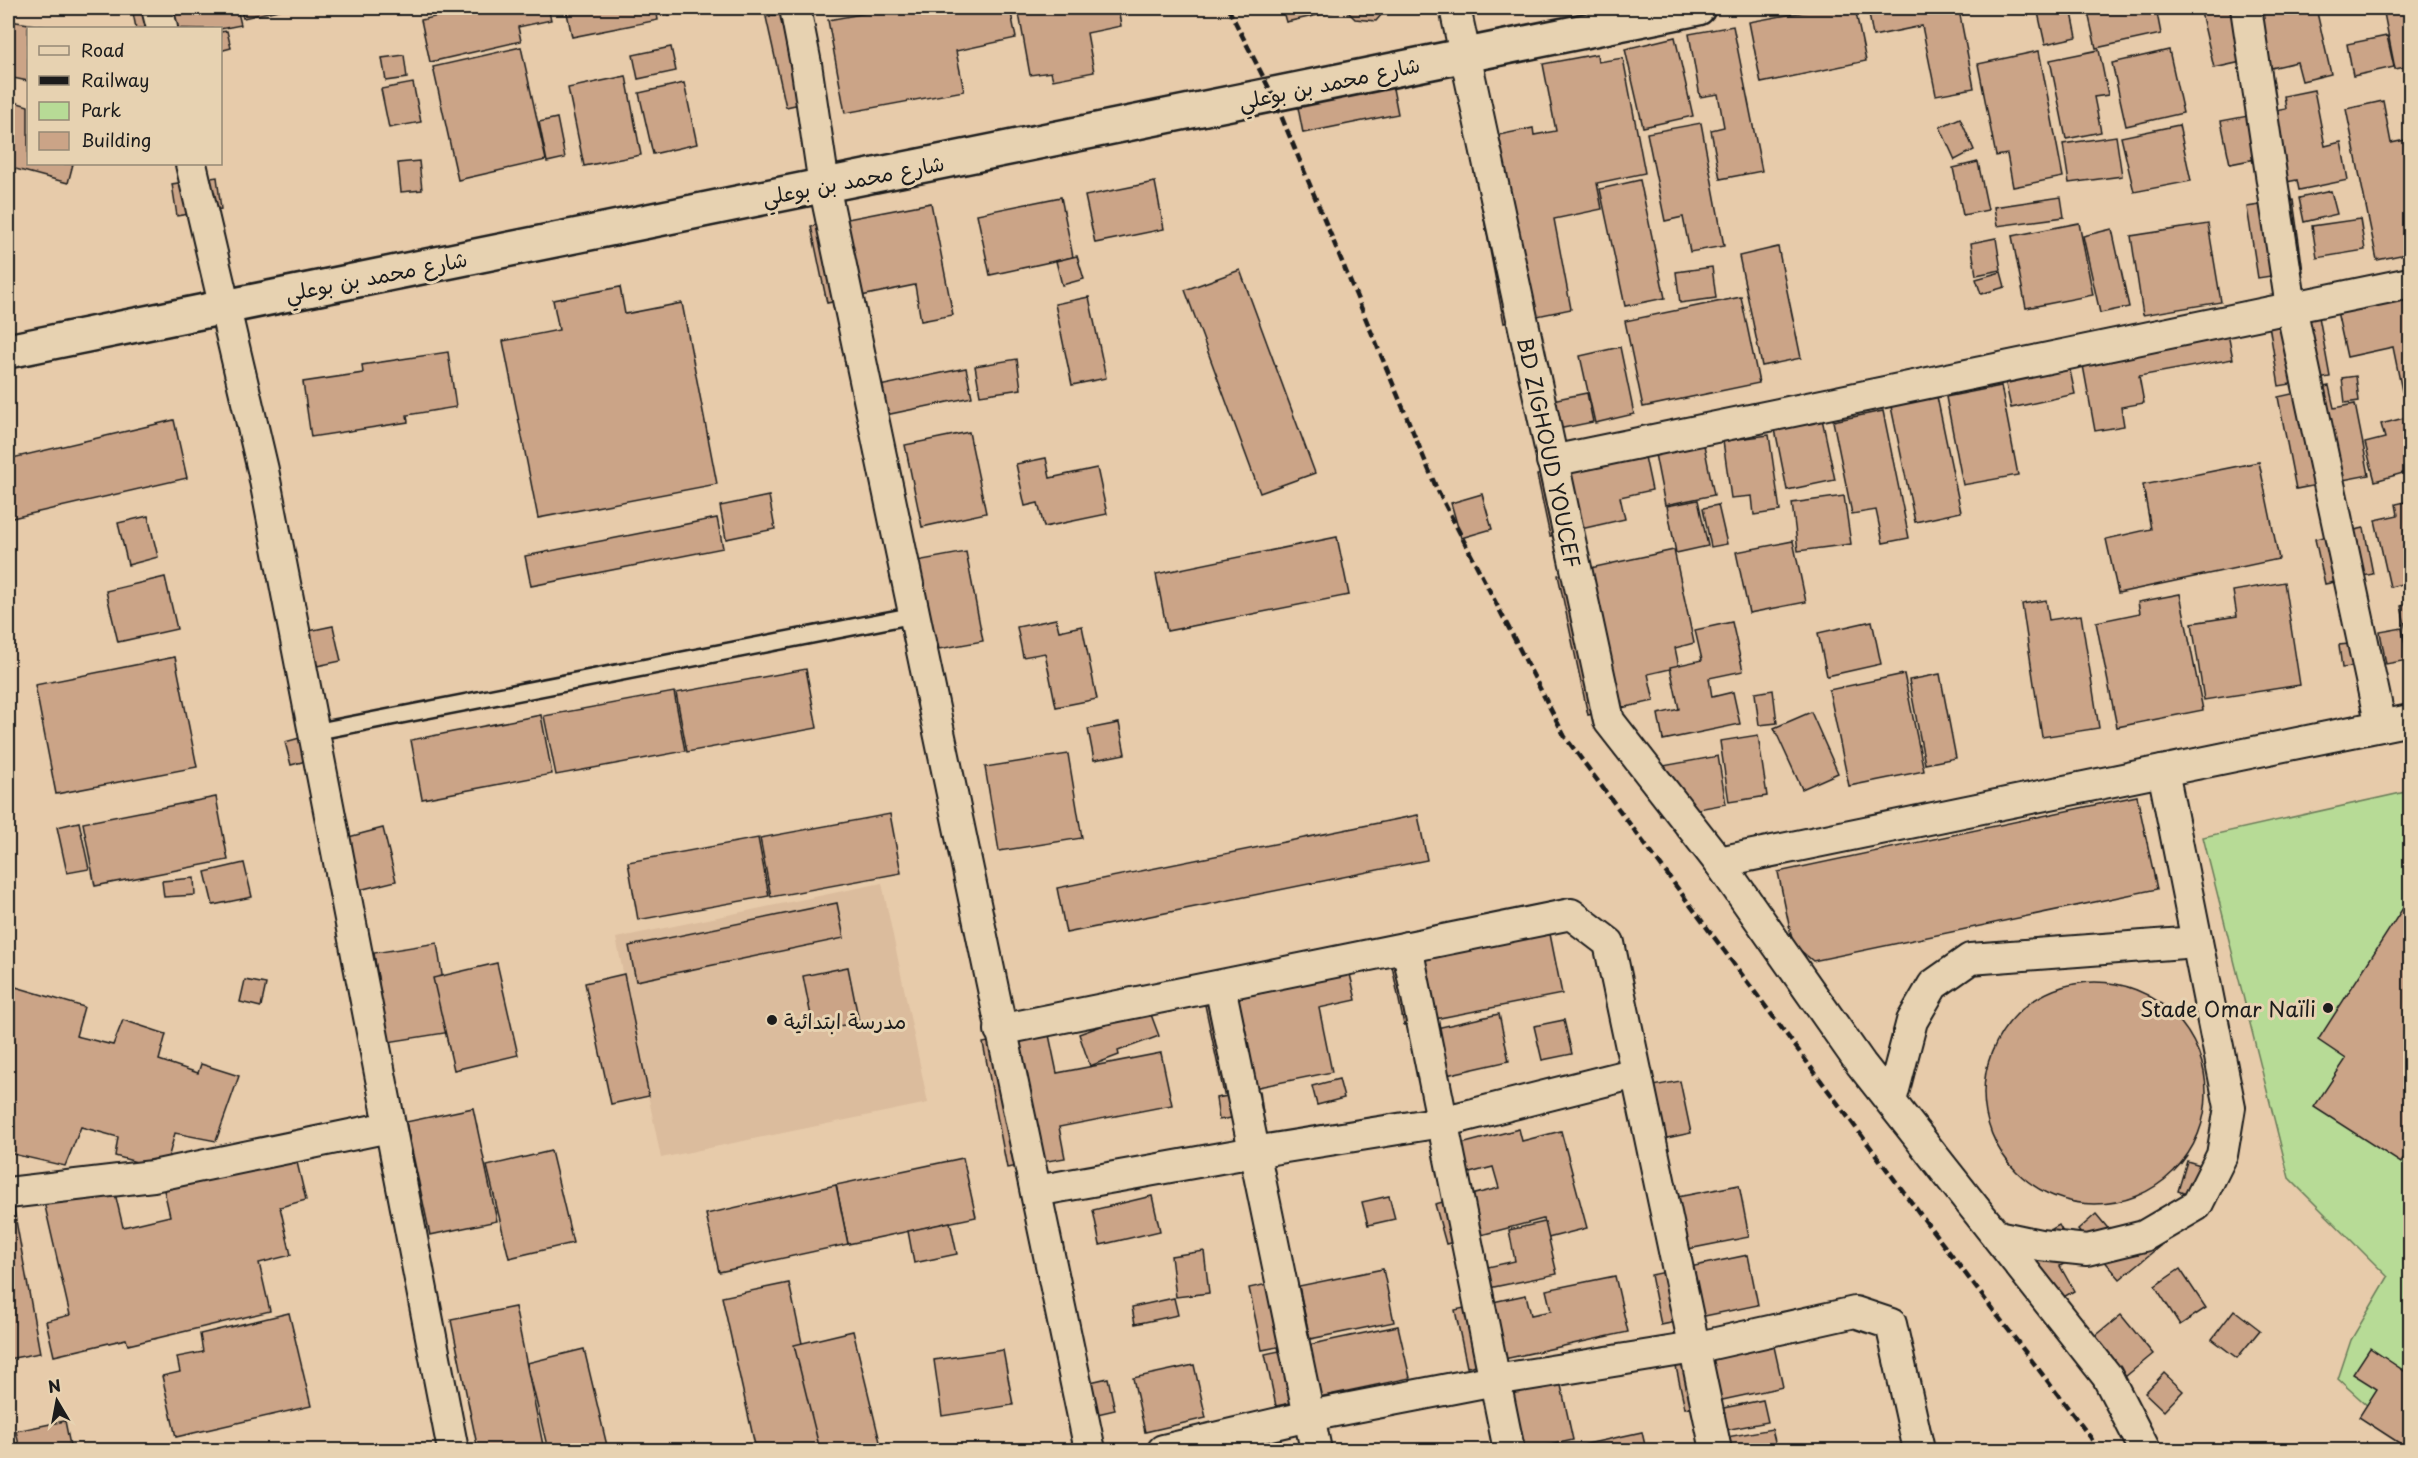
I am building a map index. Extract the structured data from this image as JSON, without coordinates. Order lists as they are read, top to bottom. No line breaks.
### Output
{"streets":{"main road":["شارع محمد بن بوعلي"],"street":["BD ZIGHOUD YOUCEF"]},"crossings":[["شارع محمد بن بوعلي","BD ZIGHOUD YOUCEF"]],"places":["Stade Omar Naïli","مدرسة ابتدائية"],"legend":["Road","Railway","Park","Building"],"north":"top"}
